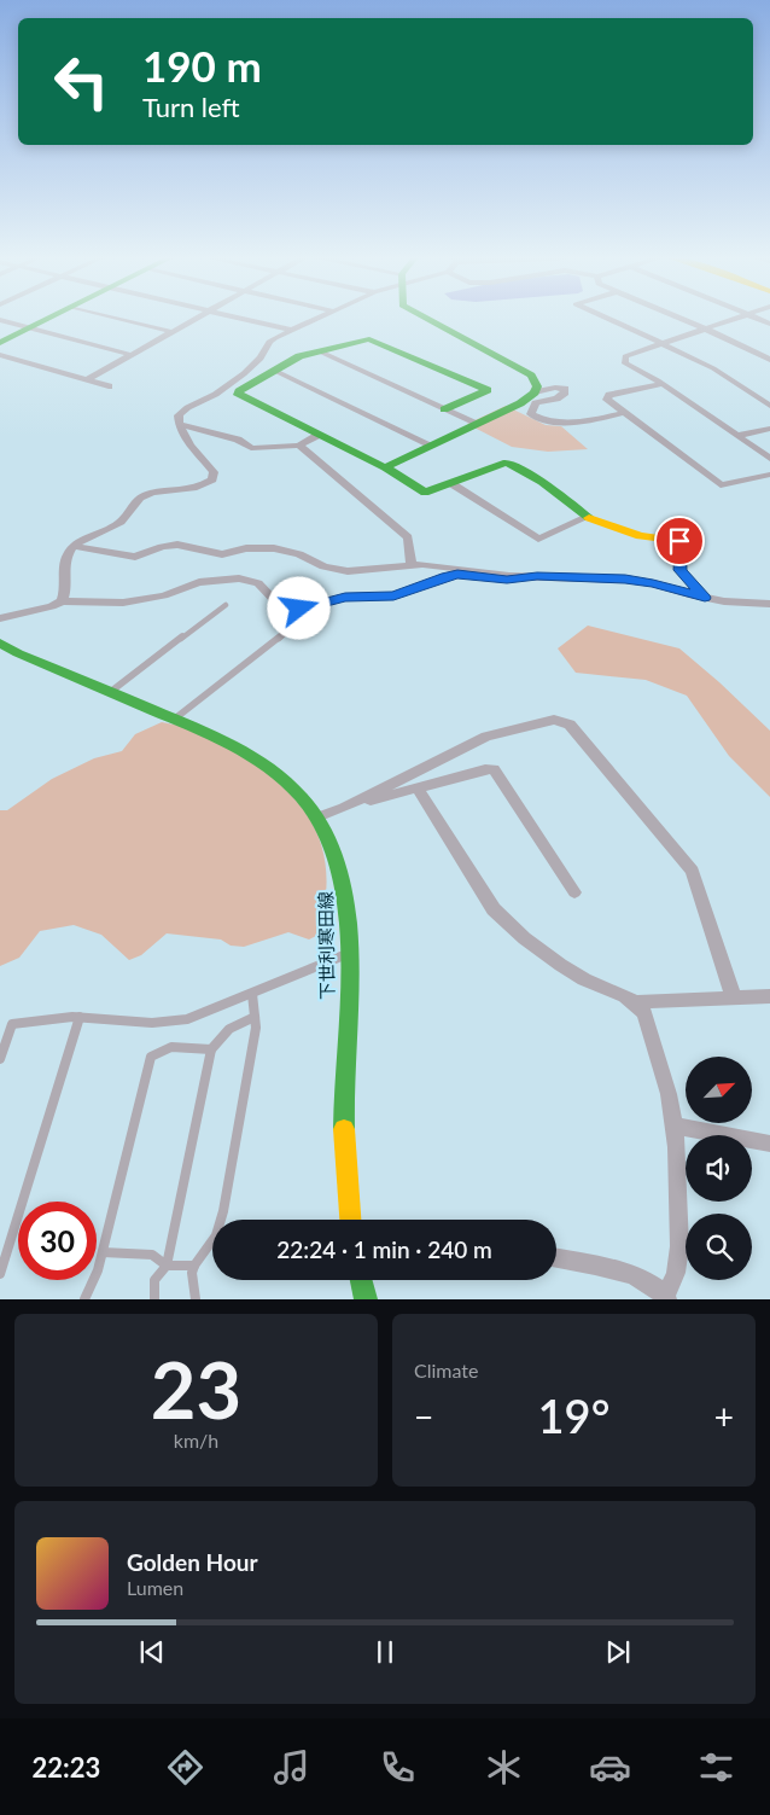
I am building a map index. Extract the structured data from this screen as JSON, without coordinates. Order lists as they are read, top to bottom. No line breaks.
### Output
{"streets":{"street":["下世利寒田線"]},"north":"top right","page":{"turn":["190 m","Turn left"],"limit":"30","trip":"22:24 · 1 min · 240 m","tile":[["23","km/h"],"Climate"],"heat":["−","19°","+"],"song":["Golden Hour","Lumen"],"tabs":"22:23"}}
